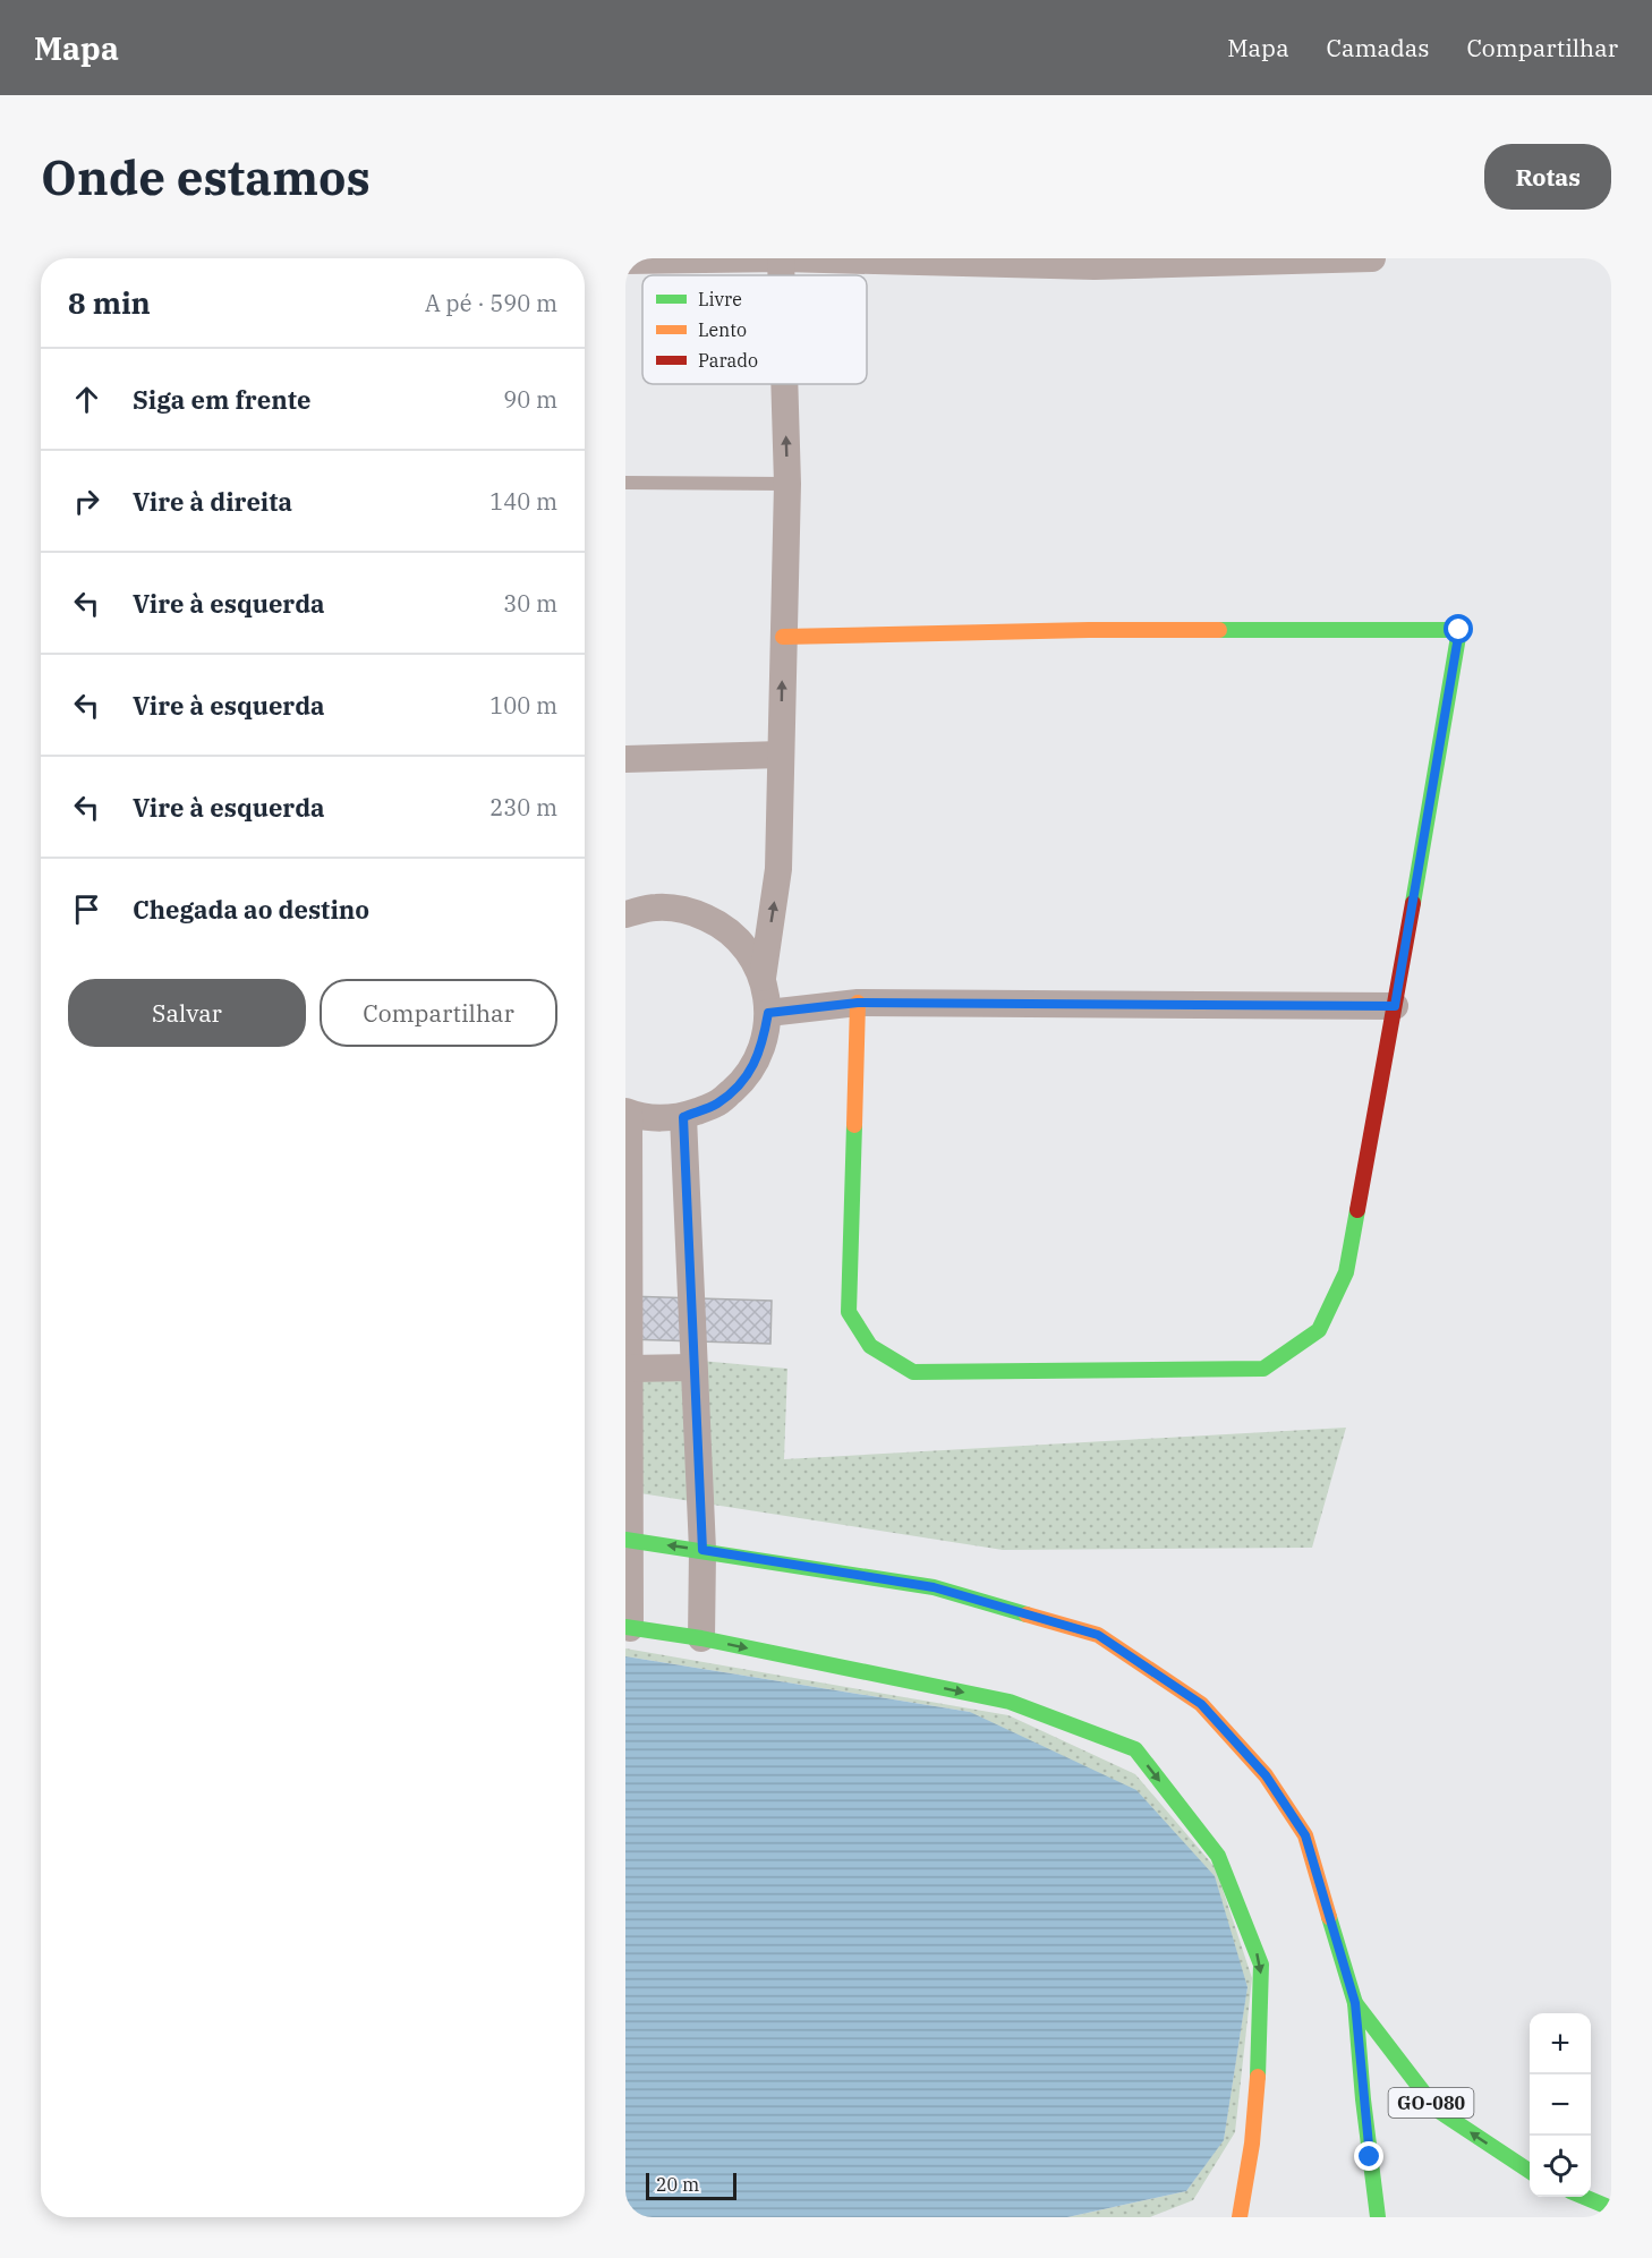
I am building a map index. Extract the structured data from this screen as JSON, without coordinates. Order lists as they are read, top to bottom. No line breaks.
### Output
{"streets":{"main road":["GO-080"]},"legend":["Livre","Lento","Parado"],"scale_bar":"20 m","page":{"header":"Mapa","nav":["Mapa","Camadas","Compartilhar"],"buttons":["Rotas",["Salvar","Compartilhar"]],"title":"Onde estamos","heading":["8 min","A pé · 590 m"],"list":[["Siga em frente","90 m"],["Vire à direita","140 m"],["Vire à esquerda","30 m"],["Vire à esquerda","100 m"],["Vire à esquerda","230 m"],"Chegada ao destino"],"map_buttons":["+","−"],"scale":"20 m"}}
